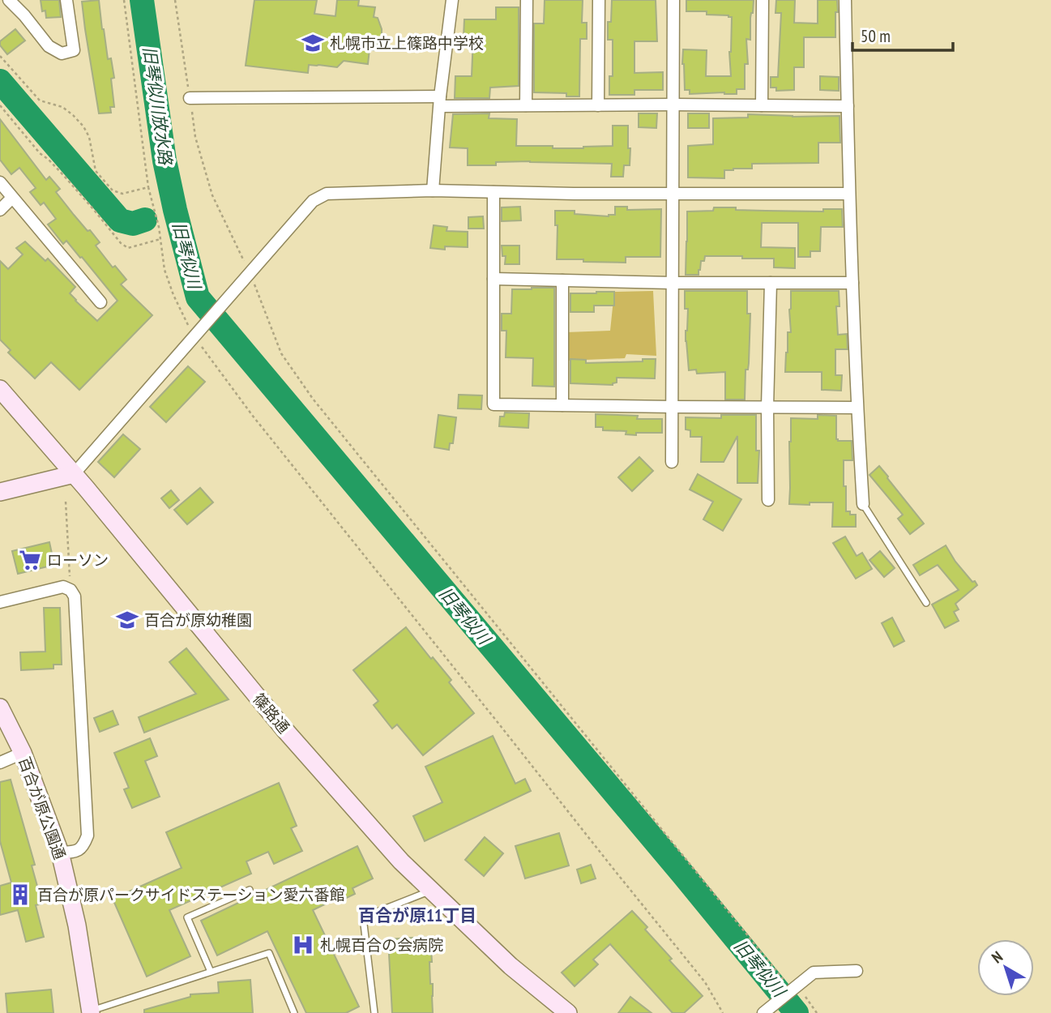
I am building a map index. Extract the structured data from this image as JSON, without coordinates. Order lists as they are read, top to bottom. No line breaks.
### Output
{"streets":{"street":["篠路通","百合が原公園通"]},"districts":["百合が原11丁目"],"water":["旧琴似川放水路","旧琴似川"],"places":{"school or university":["札幌市立上篠路中学校","百合が原幼稚園"],"supermarket":["ローソン"],"building":["百合が原パークサイドステーション愛六番館"],"hospital":["札幌百合の会病院"]},"scale_bar":"50 m","north":"top left"}
